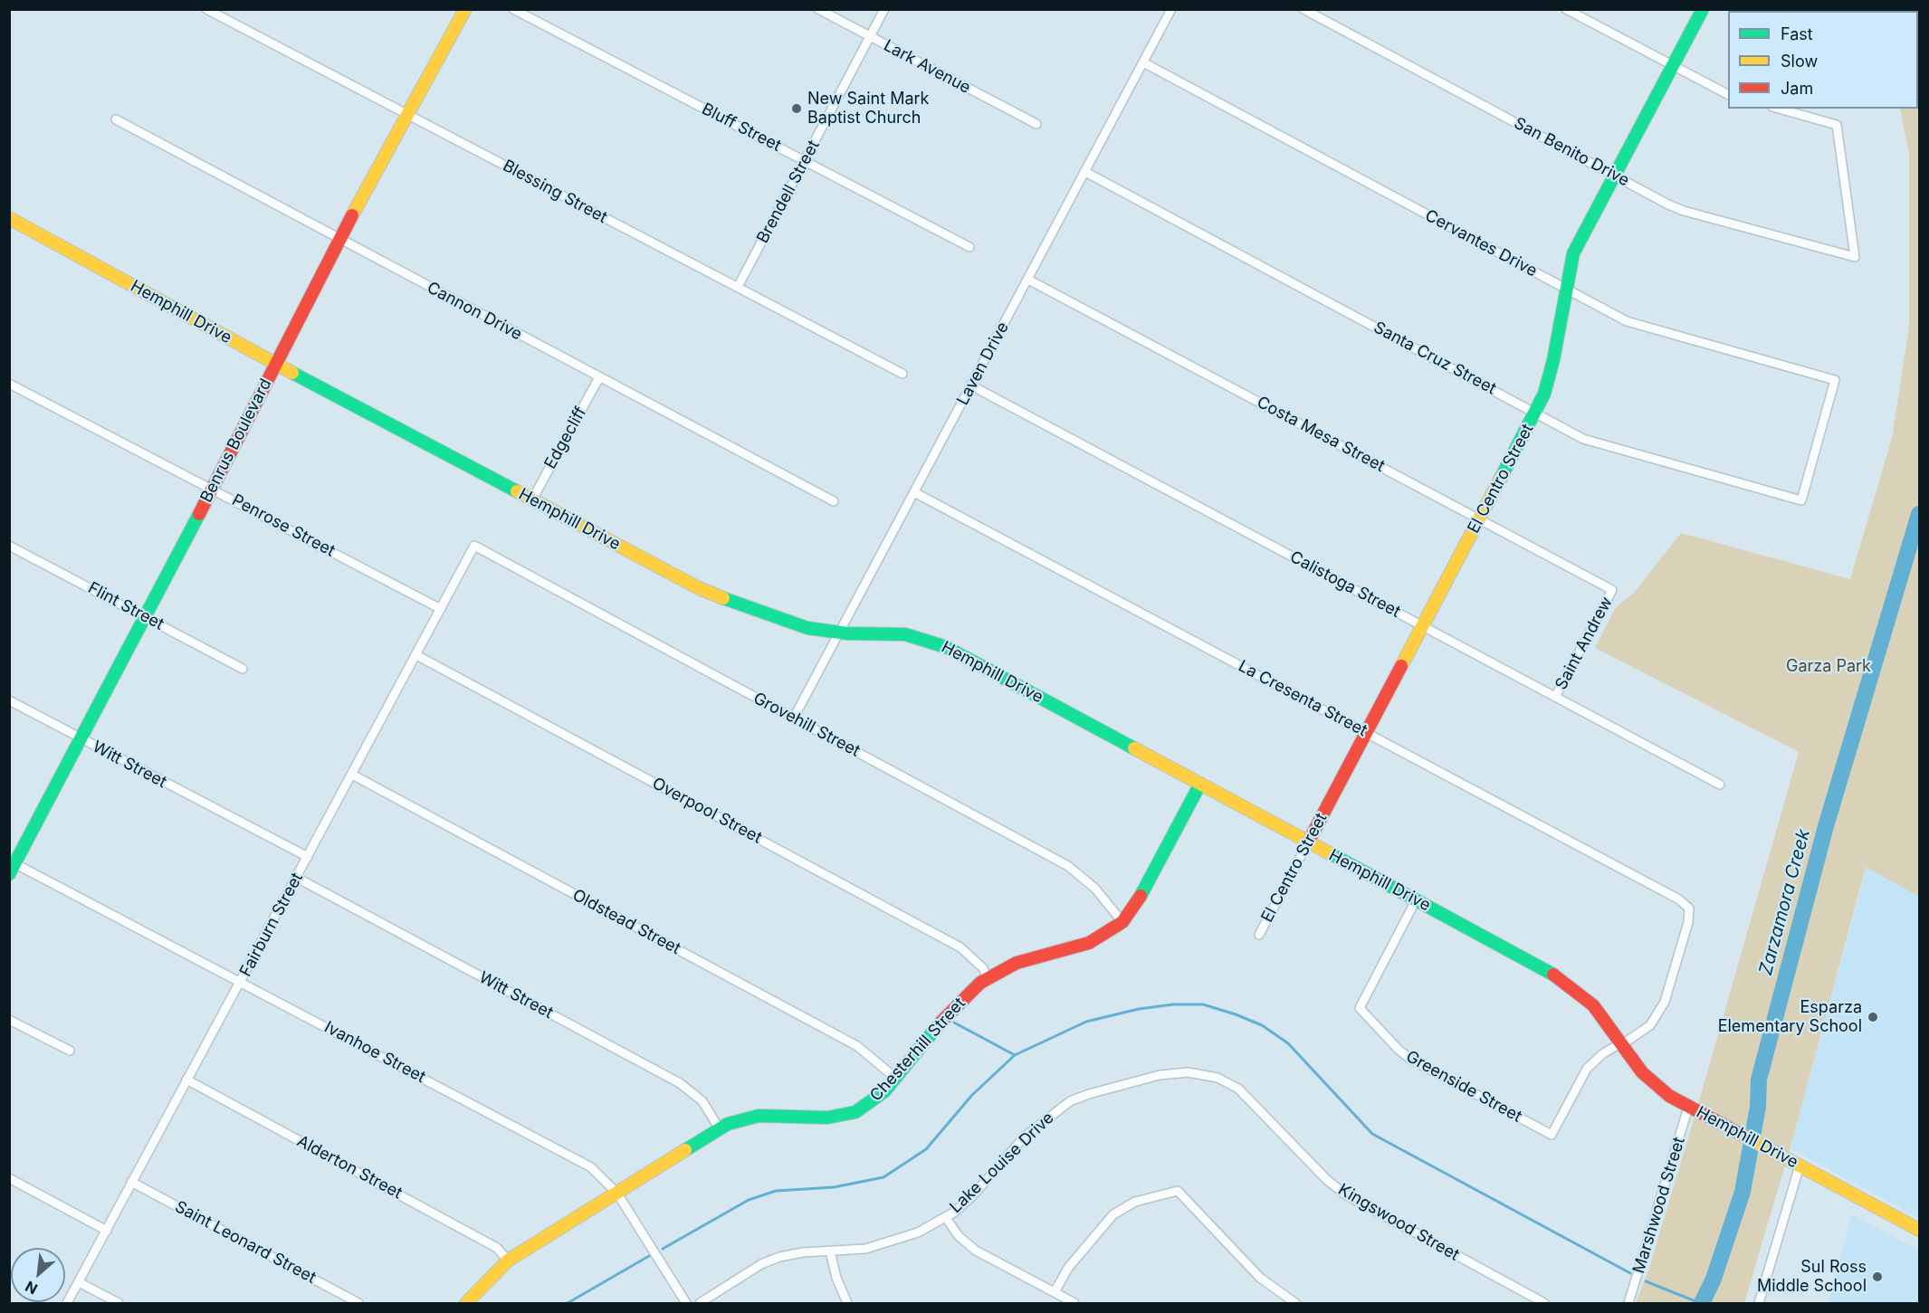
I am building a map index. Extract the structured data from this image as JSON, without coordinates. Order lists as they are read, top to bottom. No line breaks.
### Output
{"streets":{"street":["Lark Avenue","Bluff Street","San Benito Drive","Blessing Street","Brendell Street","Cervantes Drive","Cannon Drive","Hemphill Drive","Santa Cruz Street","Laven Drive","Costa Mesa Street","Edgecliff","Benrus Boulevard","El Centro Street","Penrose Street","Calistoga Street","Flint Street","Saint Andrew","La Cresenta Street","Grovehill Street","Witt Street","Overpool Street","Oldstead Street","Fairburn Street","Chesterhill Street","Ivanhoe Street","Greenside Street","Lake Louise Drive","Alderton Street","Marshwood Street","Kingswood Street","Saint Leonard Street"]},"crossings":[["Lark Avenue","Brendell Street"],["Bluff Street","Brendell Street"],["San Benito Drive","El Centro Street"],["Blessing Street","Brendell Street"],["Blessing Street","Benrus Boulevard"],["Cervantes Drive","Santa Cruz Street"],["Cervantes Drive","Laven Drive"],["Cervantes Drive","El Centro Street"],["Cannon Drive","Edgecliff"],["Cannon Drive","Benrus Boulevard"],["Hemphill Drive","Laven Drive"],["Hemphill Drive","Edgecliff"],["Hemphill Drive","Benrus Boulevard"],["Hemphill Drive","El Centro Street"],["Hemphill Drive","La Cresenta Street"],["Hemphill Drive","Chesterhill Street"],["Hemphill Drive","Greenside Street"],["Hemphill Drive","Marshwood Street"],["Santa Cruz Street","Laven Drive"],["Santa Cruz Street","El Centro Street"],["Laven Drive","Costa Mesa Street"],["Laven Drive","Calistoga Street"],["Laven Drive","La Cresenta Street"],["Laven Drive","Grovehill Street"],["Costa Mesa Street","El Centro Street"],["Costa Mesa Street","Saint Andrew"],["Benrus Boulevard","Penrose Street"],["Benrus Boulevard","Flint Street"],["Benrus Boulevard","Witt Street"],["Benrus Boulevard","Ivanhoe Street"],["El Centro Street","Calistoga Street"],["El Centro Street","La Cresenta Street"],["Penrose Street","Fairburn Street"],["Calistoga Street","Saint Andrew"],["La Cresenta Street","Greenside Street"],["Grovehill Street","Fairburn Street"],["Grovehill Street","Chesterhill Street"],["Witt Street","Fairburn Street"],["Witt Street","Chesterhill Street"],["Overpool Street","Fairburn Street"],["Overpool Street","Chesterhill Street"],["Oldstead Street","Fairburn Street"],["Oldstead Street","Chesterhill Street"],["Fairburn Street","Ivanhoe Street"],["Fairburn Street","Alderton Street"],["Fairburn Street","Saint Leonard Street"],["Chesterhill Street","Ivanhoe Street"],["Chesterhill Street","Alderton Street"],["Lake Louise Drive","Kingswood Street"]],"water":["Zarzamora Creek"],"parks":["Garza Park"],"places":["New Saint Mark Baptist Church","Esparza Elementary School","Sul Ross Middle School"],"legend":["Fast","Slow","Jam"],"north":"bottom left"}
